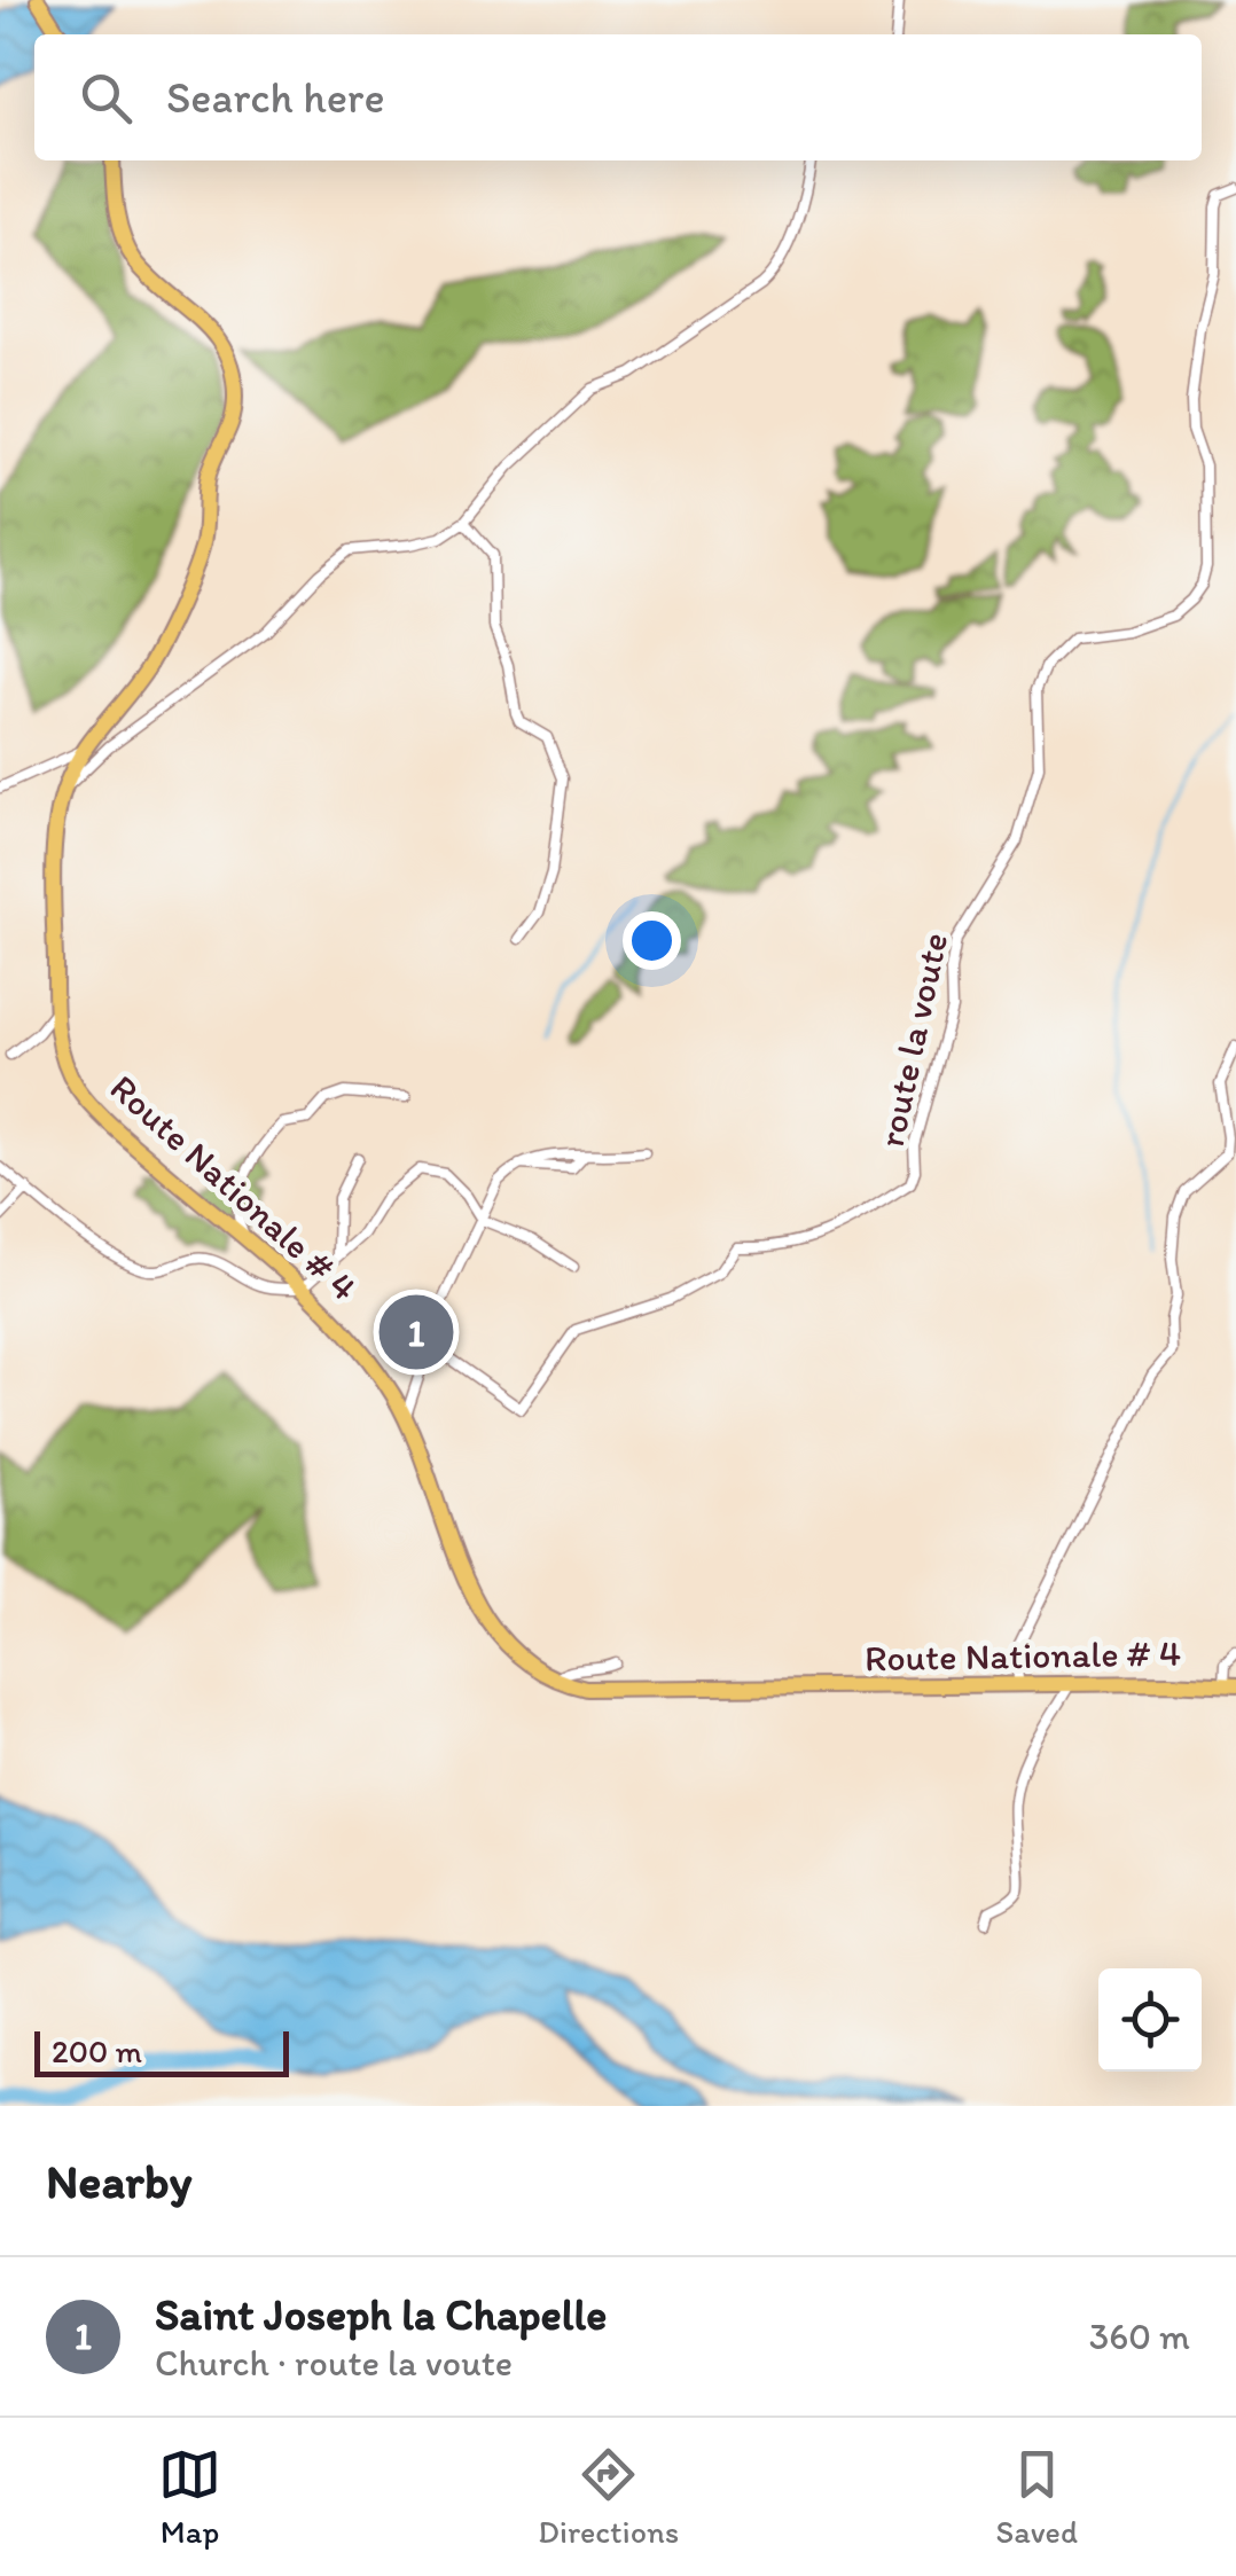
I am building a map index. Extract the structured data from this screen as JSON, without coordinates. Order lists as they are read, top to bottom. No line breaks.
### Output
{"streets":{"main road":["Route Nationale # 4"],"street":["route la voute"]},"scale_bar":"200 m","page":{"search":"Search here","pins":"1","scale":"200 m","heading":"Nearby","list":[{"mark":"1","name":"Saint Joseph la Chapelle","note":"Church · route la voute","value":"360 m"}],"nav":["Map","Directions","Saved"]}}
